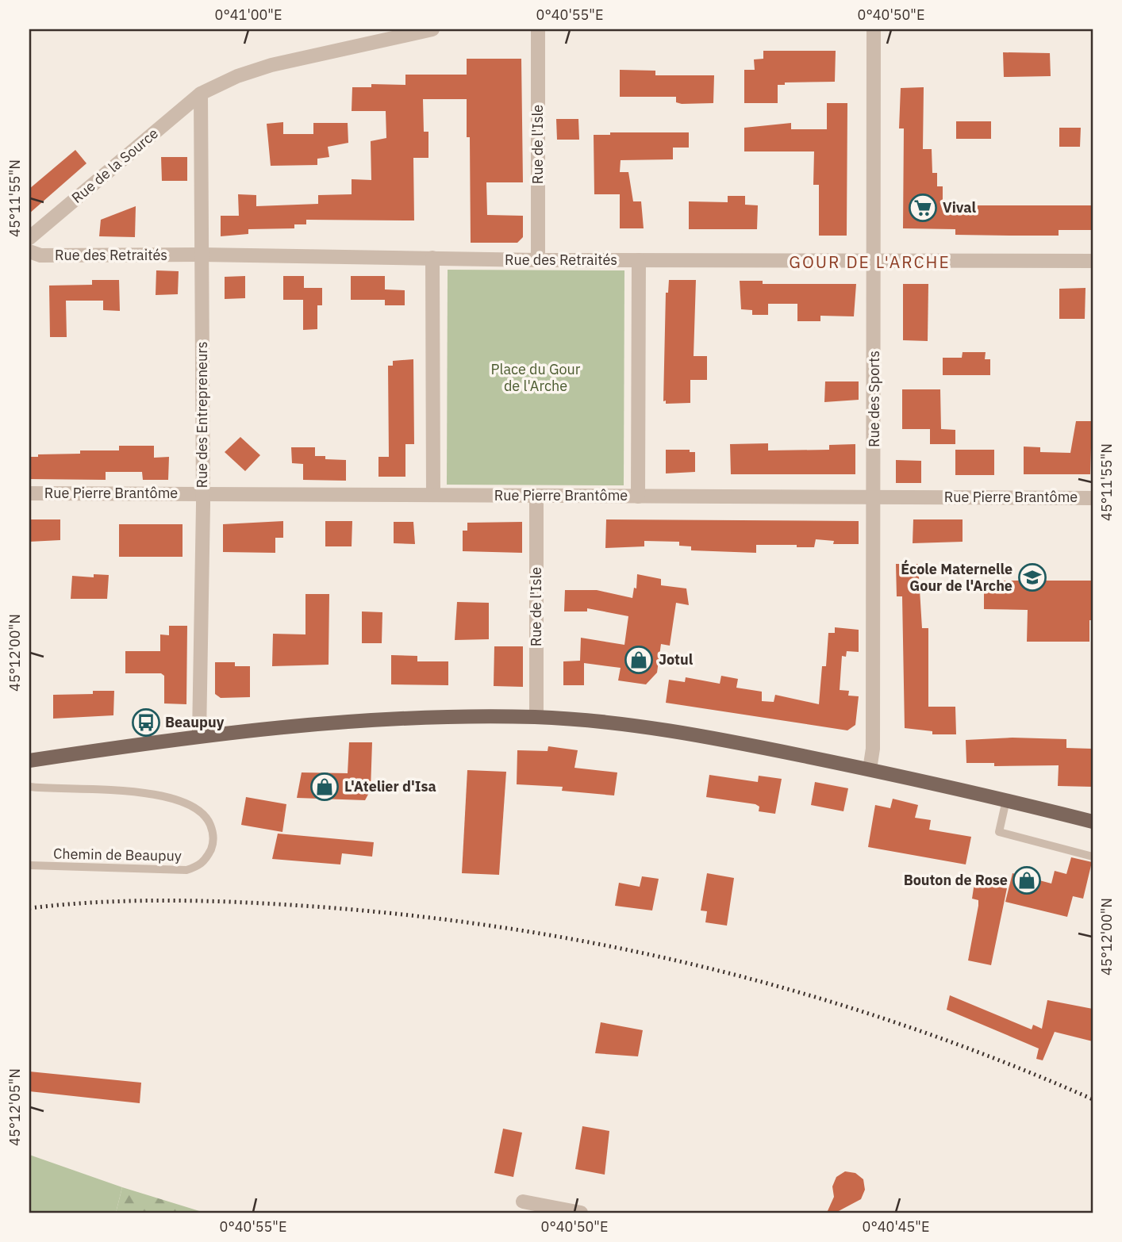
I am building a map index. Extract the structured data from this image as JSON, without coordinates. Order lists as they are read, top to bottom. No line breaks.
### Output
{"streets":{"street":["Rue de l'Isle","Rue de la Source","Rue des Retraités","Rue des Sports","Rue des Entrepreneurs","Rue Pierre Brantôme"],"lane":["Chemin de Beaupuy"]},"crossings":[["Rue de l'Isle","Rue des Retraités"],["Rue de l'Isle","Rue Pierre Brantôme"],["Rue de la Source","Rue des Entrepreneurs"],["Rue des Retraités","Rue des Sports"],["Rue des Retraités","Rue des Entrepreneurs"],["Rue des Sports","Rue Pierre Brantôme"],["Rue des Entrepreneurs","Rue Pierre Brantôme"]],"districts":["GOUR DE L'ARCHE"],"parks":["Place du Gour de l'Arche"],"places":{"supermarket":["Vival"],"school or university":["École Maternelle Gour de l'Arche"],"shop":["Jotul","L'Atelier d'Isa","Bouton de Rose"],"bus stop":["Beaupuy"]},"coordinates":["0°41'00\"E","0°40'55\"E","0°40'50\"E","45°11'55\"N","45°12'00\"N","45°12'05\"N","0°40'45\"E"]}
